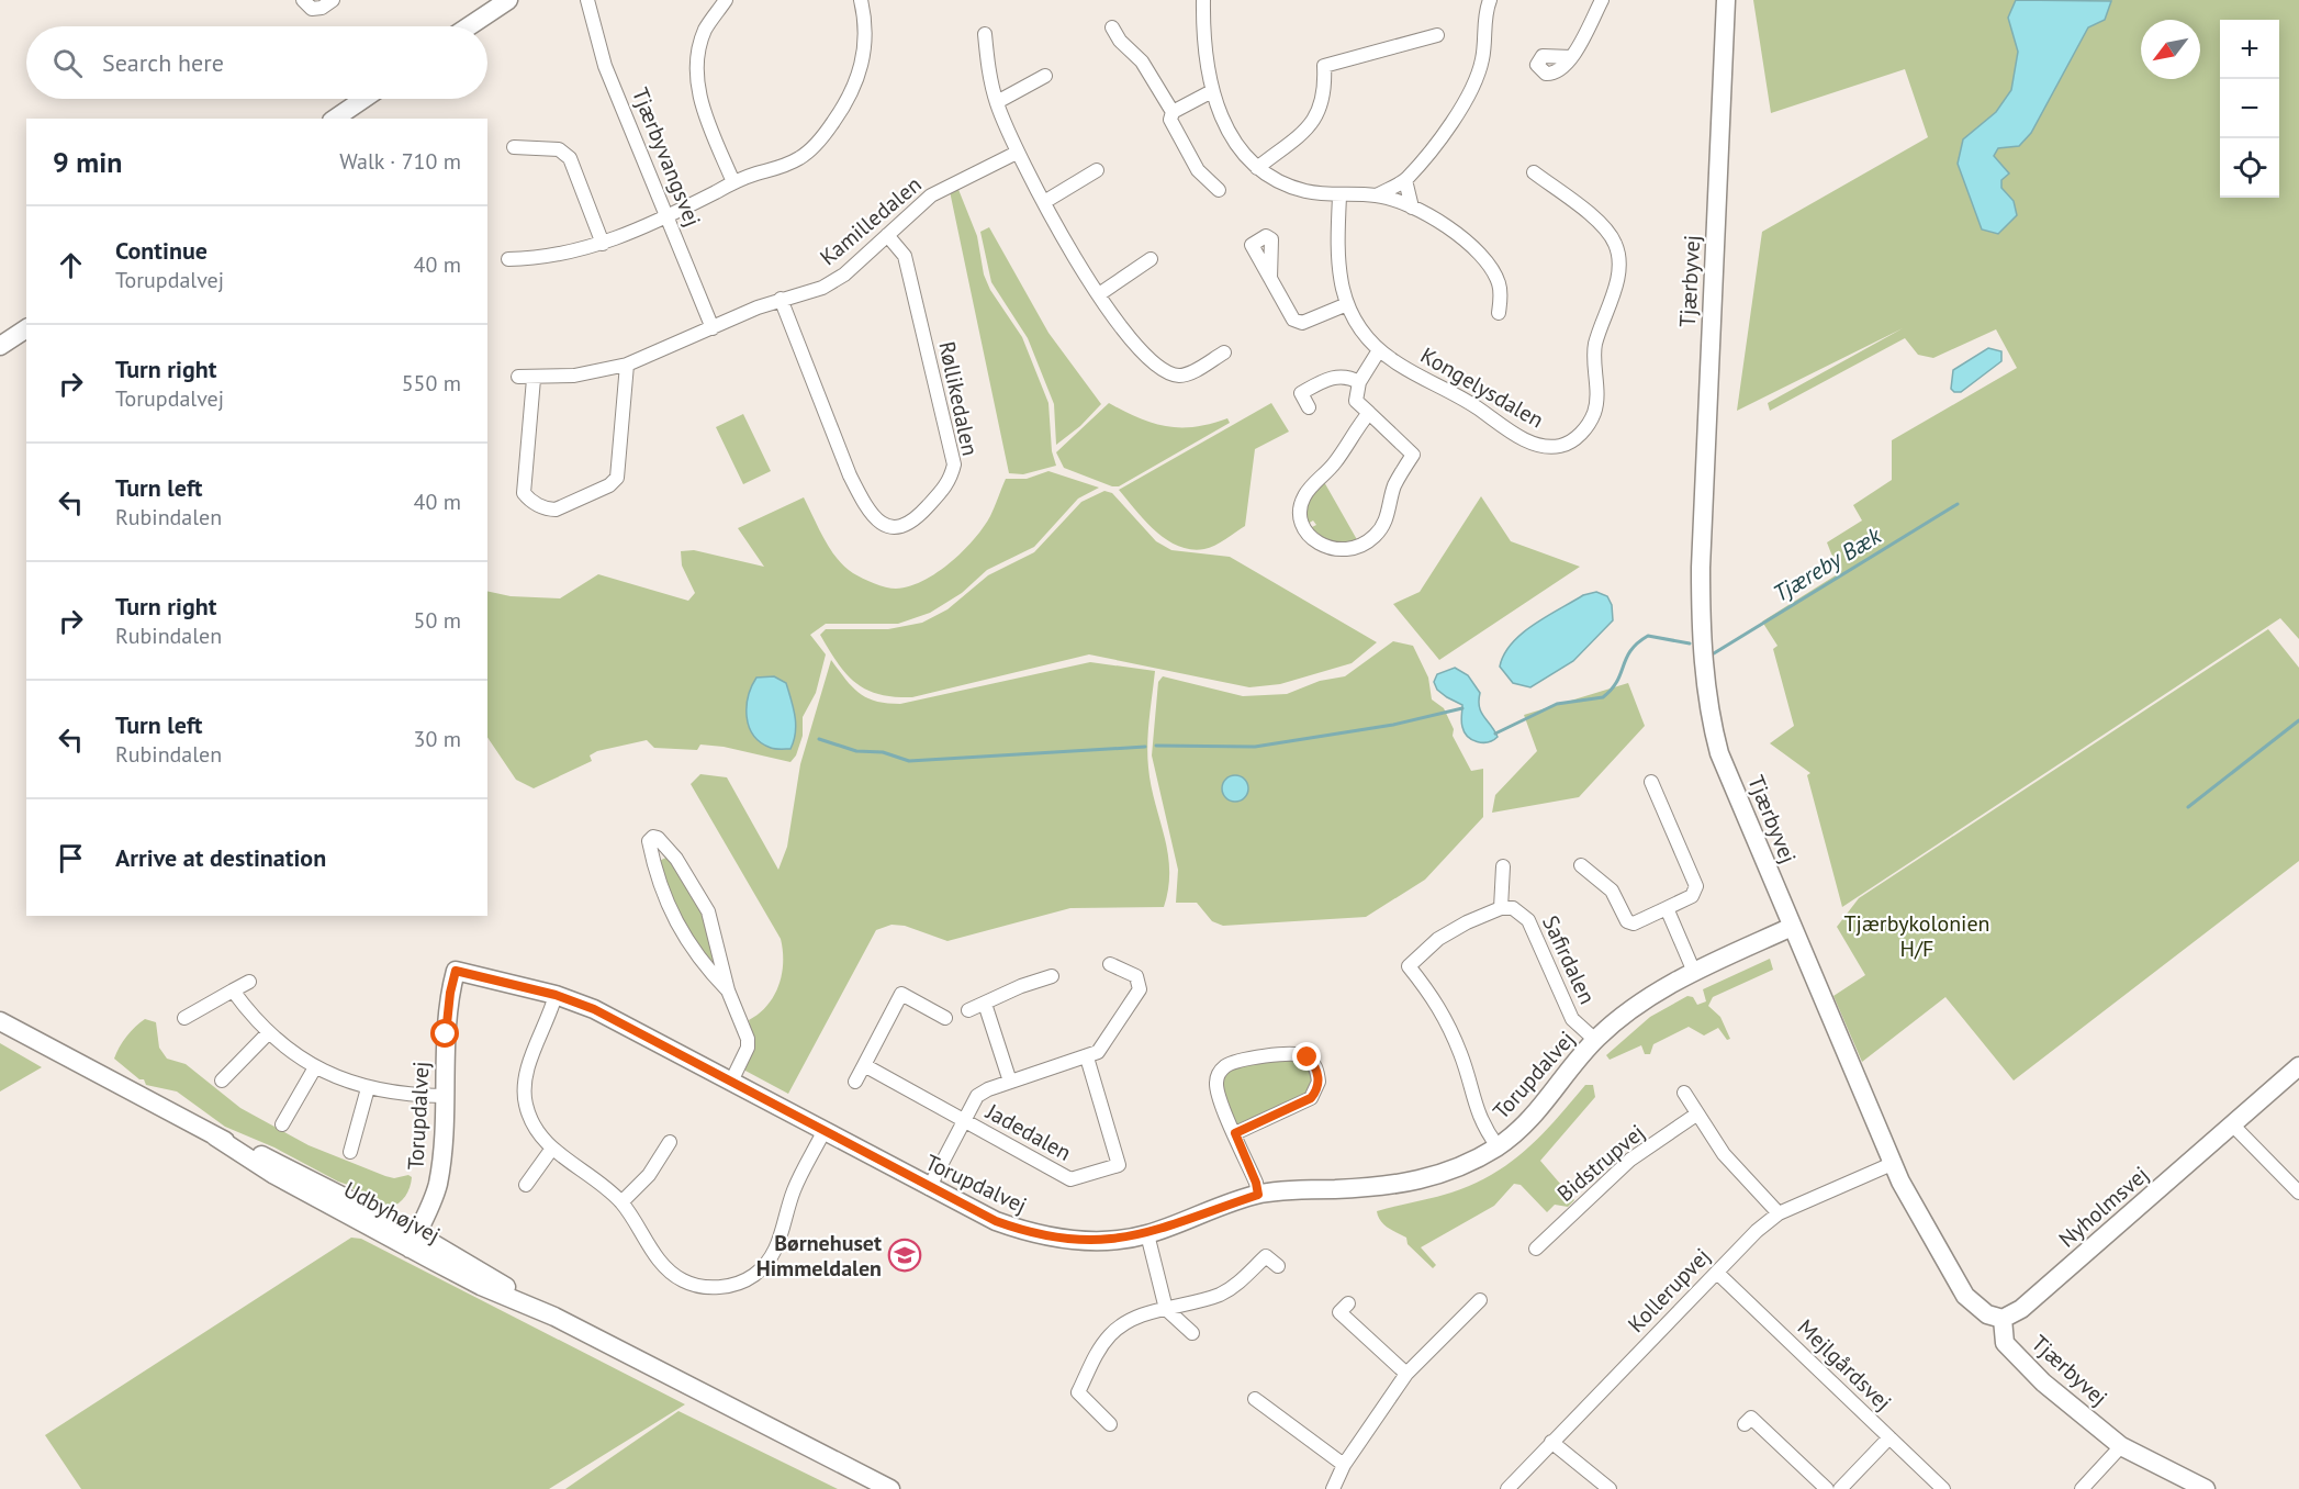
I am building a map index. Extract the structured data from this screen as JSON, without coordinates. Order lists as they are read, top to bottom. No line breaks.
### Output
{"streets":{"street":["Tjærbyvangsvej","Kamilledalen","Tjærbyvej","Kongelysdalen","Røllikedalen","Safirdalen","Torupdalvej","Jadedalen","Bidstrupvej","Nyholmsvej","Udbyhøjvej","Kollerupvej","Mejlgårdsvej"]},"crossings":[["Tjærbyvangsvej","Kamilledalen"],["Kamilledalen","Røllikedalen"],["Tjærbyvej","Torupdalvej"],["Tjærbyvej","Nyholmsvej"],["Tjærbyvej","Kollerupvej"],["Safirdalen","Torupdalvej"],["Torupdalvej","Jadedalen"],["Torupdalvej","Udbyhøjvej"],["Kollerupvej","Mejlgårdsvej"]],"water":["Tjæreby Bæk"],"parks":["Tjærbykolonien H/F"],"places":{"school or university":["Børnehuset Himmeldalen"]},"north":"bottom left","page":{"map_buttons":["+","−"],"search":"Search here","heading":["9 min","Walk · 710 m"],"list":[["Continue","Torupdalvej","40 m"],["Turn right","Torupdalvej","550 m"],["Turn left","Rubindalen","40 m"],["Turn right","Rubindalen","50 m"],["Turn left","Rubindalen","30 m"],"Arrive at destination"]}}
